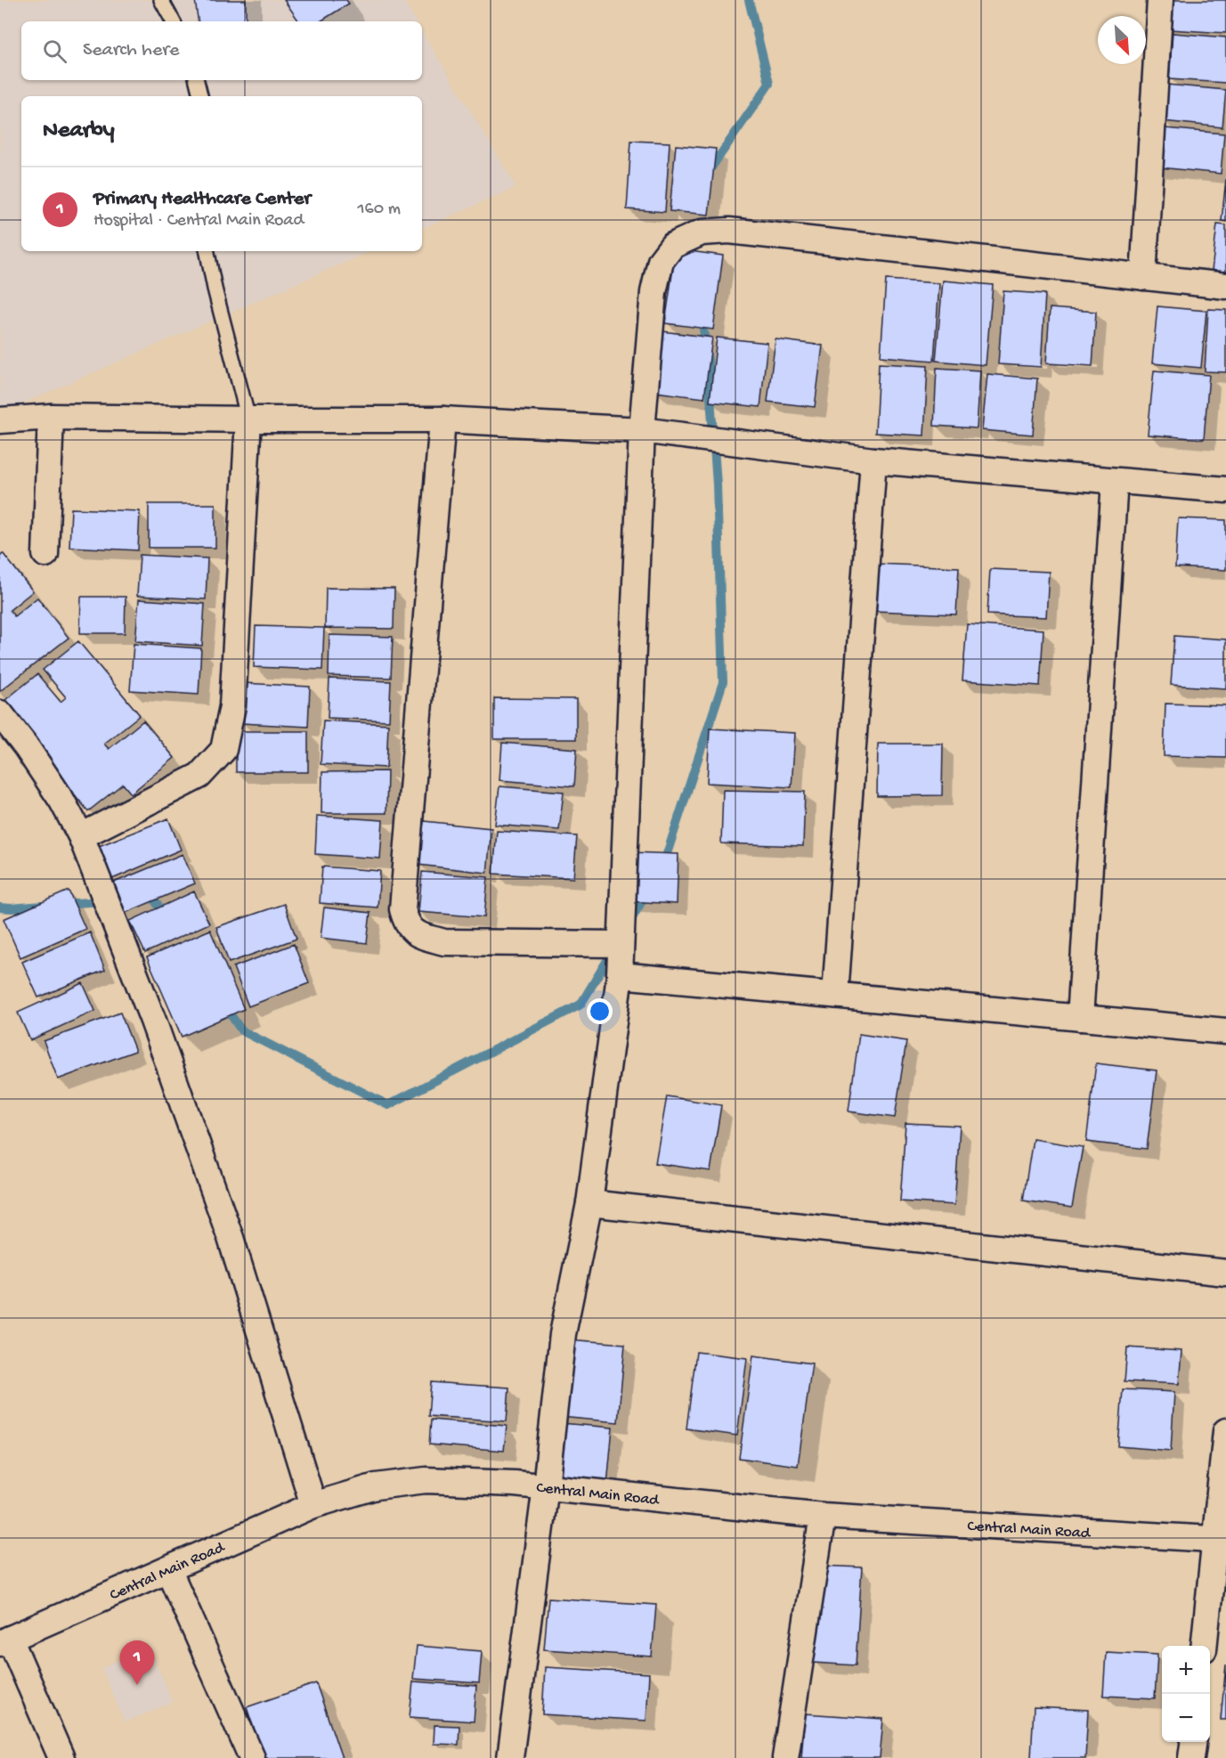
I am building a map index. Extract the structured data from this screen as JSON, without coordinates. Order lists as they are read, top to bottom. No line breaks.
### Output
{"streets":{"street":["Central Main Road"]},"north":"bottom right","page":{"search":"Search here","heading":"Nearby","list":[{"mark":"1","name":"Primary Healthcare Center","note":"Hospital · Central Main Road","value":"160 m"}],"pins":"1","map_buttons":["+","−"]}}
